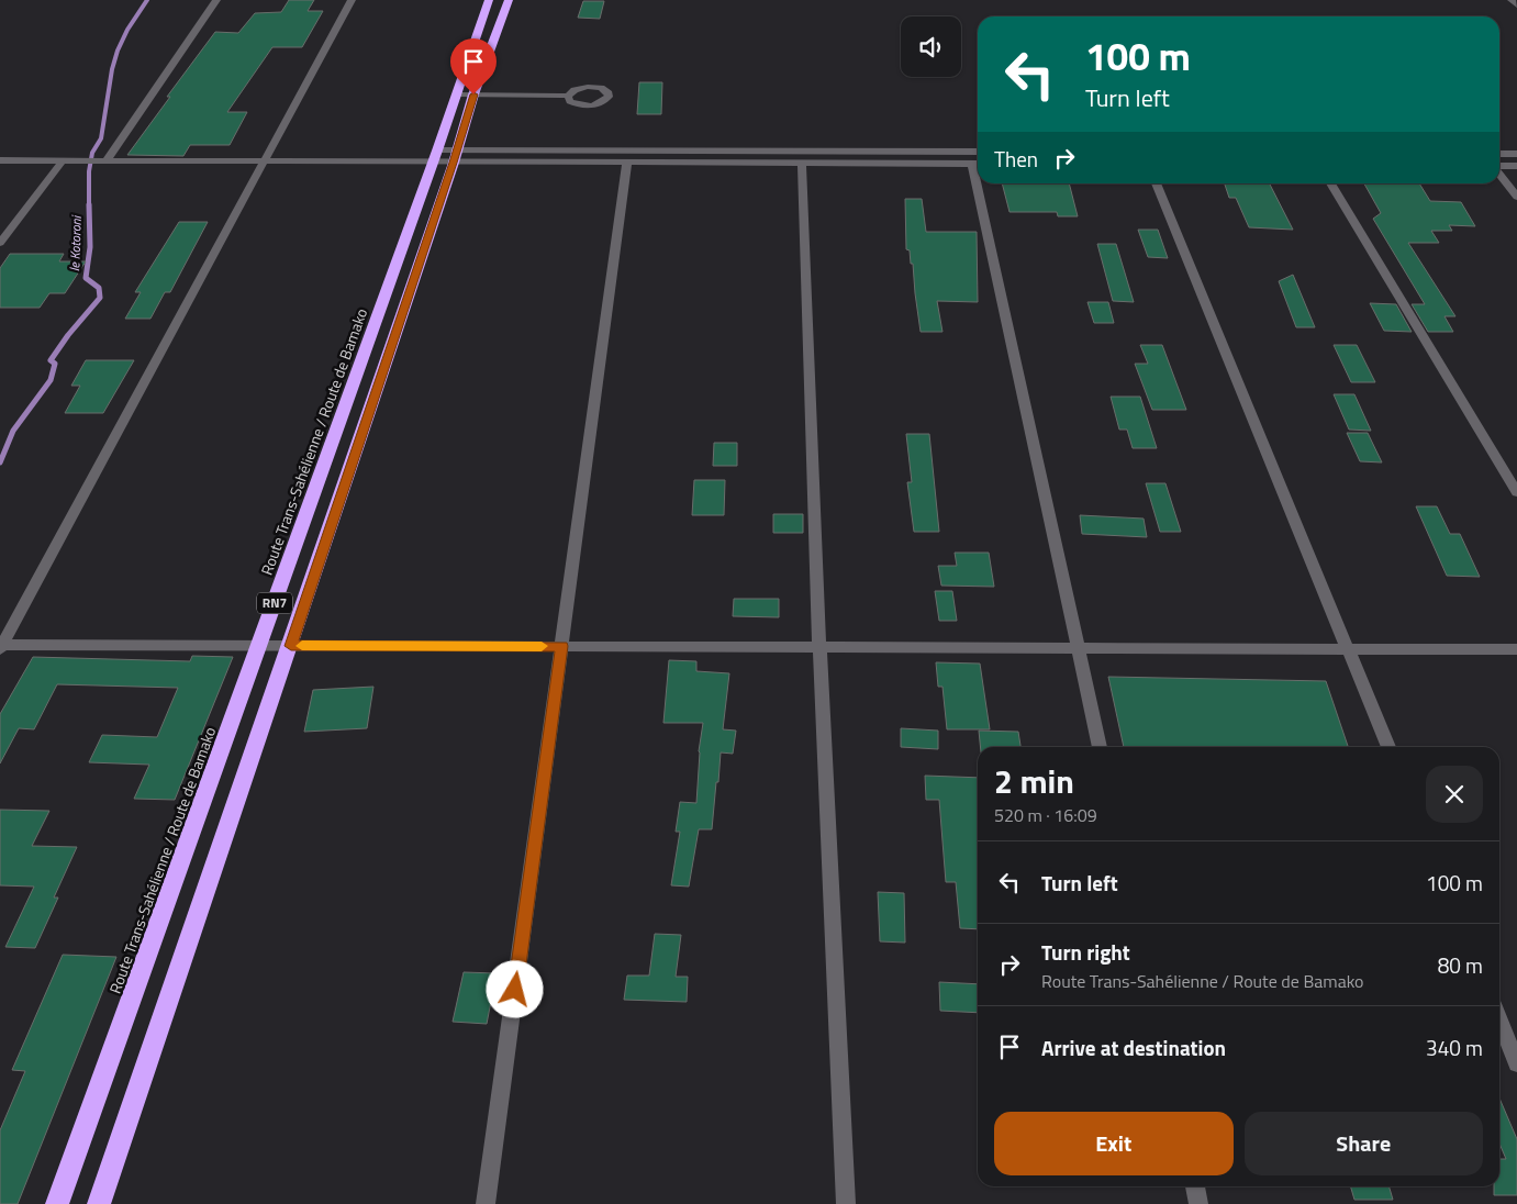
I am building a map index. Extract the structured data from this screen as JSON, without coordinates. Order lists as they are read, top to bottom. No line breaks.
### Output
{"streets":{"highway":["Route Trans-Sahélienne / Route de Bamako","RN7"]},"water":["le Kotoroni"],"page":{"turn":["100 m","Turn left"],"then":"Then","heading":["2 min","520 m · 16:09"],"list":[{"name":"Turn left","value":"100 m"},{"name":"Turn right","note":"Route Trans-Sahélienne / Route de Bamako","value":"80 m"},{"name":"Arrive at destination","value":"340 m"}],"buttons":["Exit","Share"]}}
